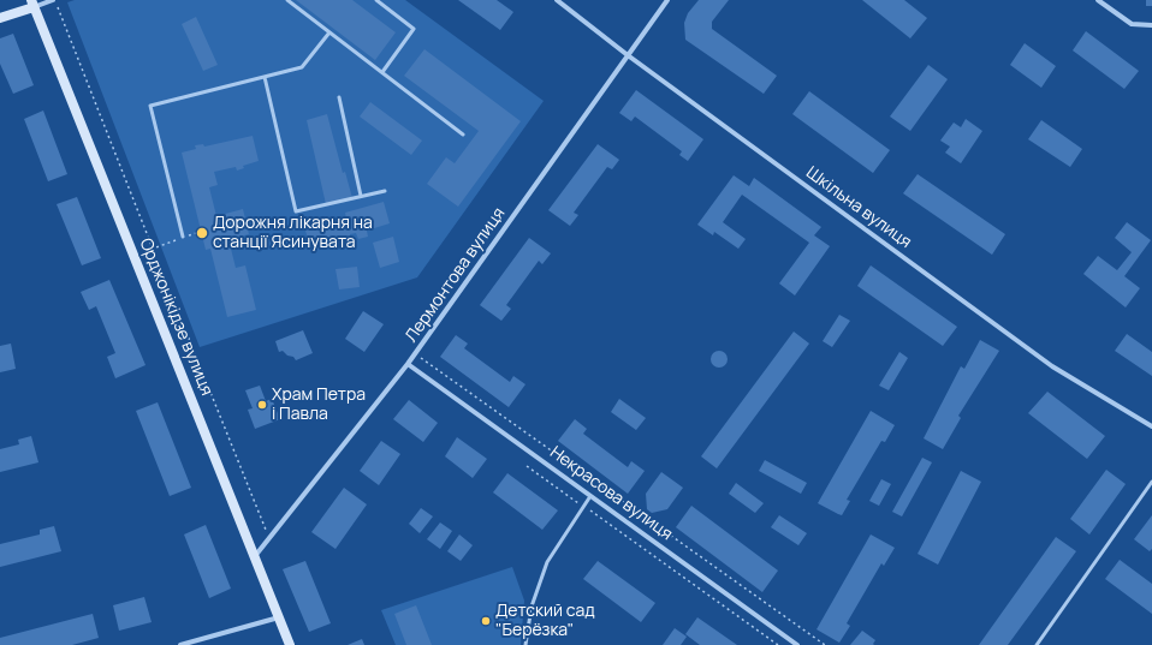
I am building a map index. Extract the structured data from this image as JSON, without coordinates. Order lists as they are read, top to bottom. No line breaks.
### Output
{"streets":{"main road":["Орджонікідзе вулиця"],"street":["Шкільна вулиця","Лермонтова вулиця","Некрасова вулиця"]},"crossings":[["Шкільна вулиця","Лермонтова вулиця"],["Лермонтова вулиця","Орджонікідзе вулиця"],["Лермонтова вулиця","Некрасова вулиця"]],"places":["Дорожня лікарня на станції Ясинувата","Храм Петра і Павла","Детский сад \"Берёзка\""]}
